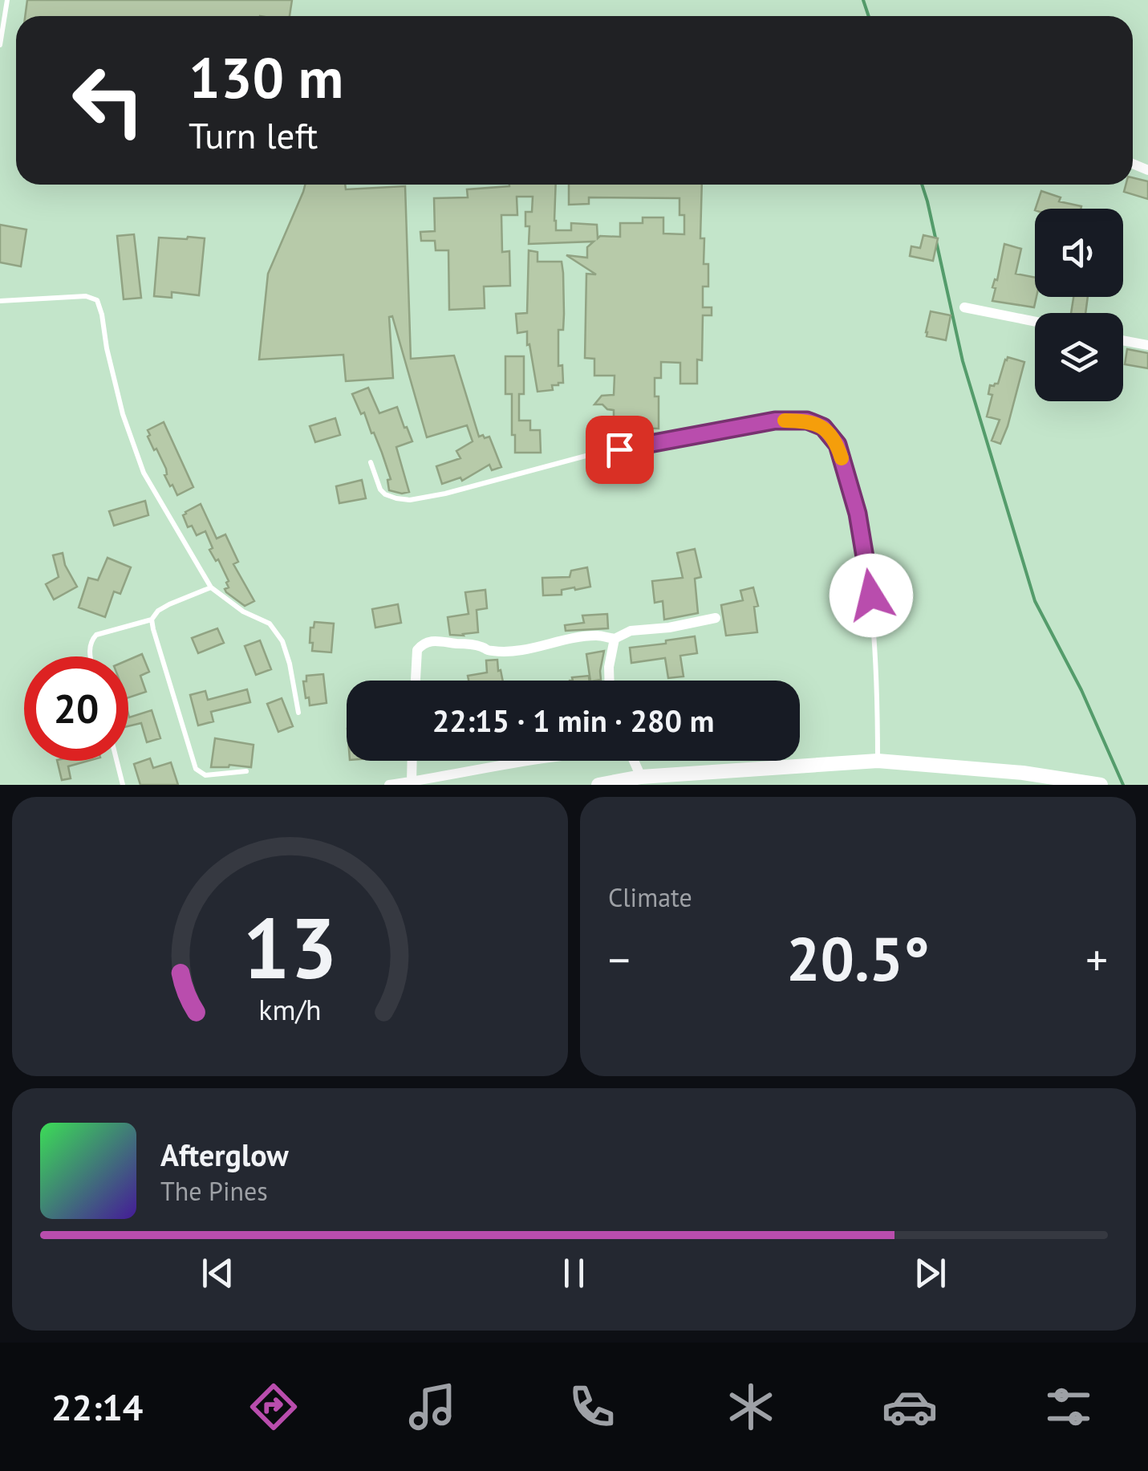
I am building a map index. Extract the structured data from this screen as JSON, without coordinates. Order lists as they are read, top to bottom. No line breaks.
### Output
{"page":{"turn":["130 m","Turn left"],"limit":"20","trip":"22:15 · 1 min · 280 m","tile":"Climate","heat":["−","20.5°","+"],"song":["Afterglow","The Pines"],"tabs":"22:14","gauge":["13","km/h"]}}
